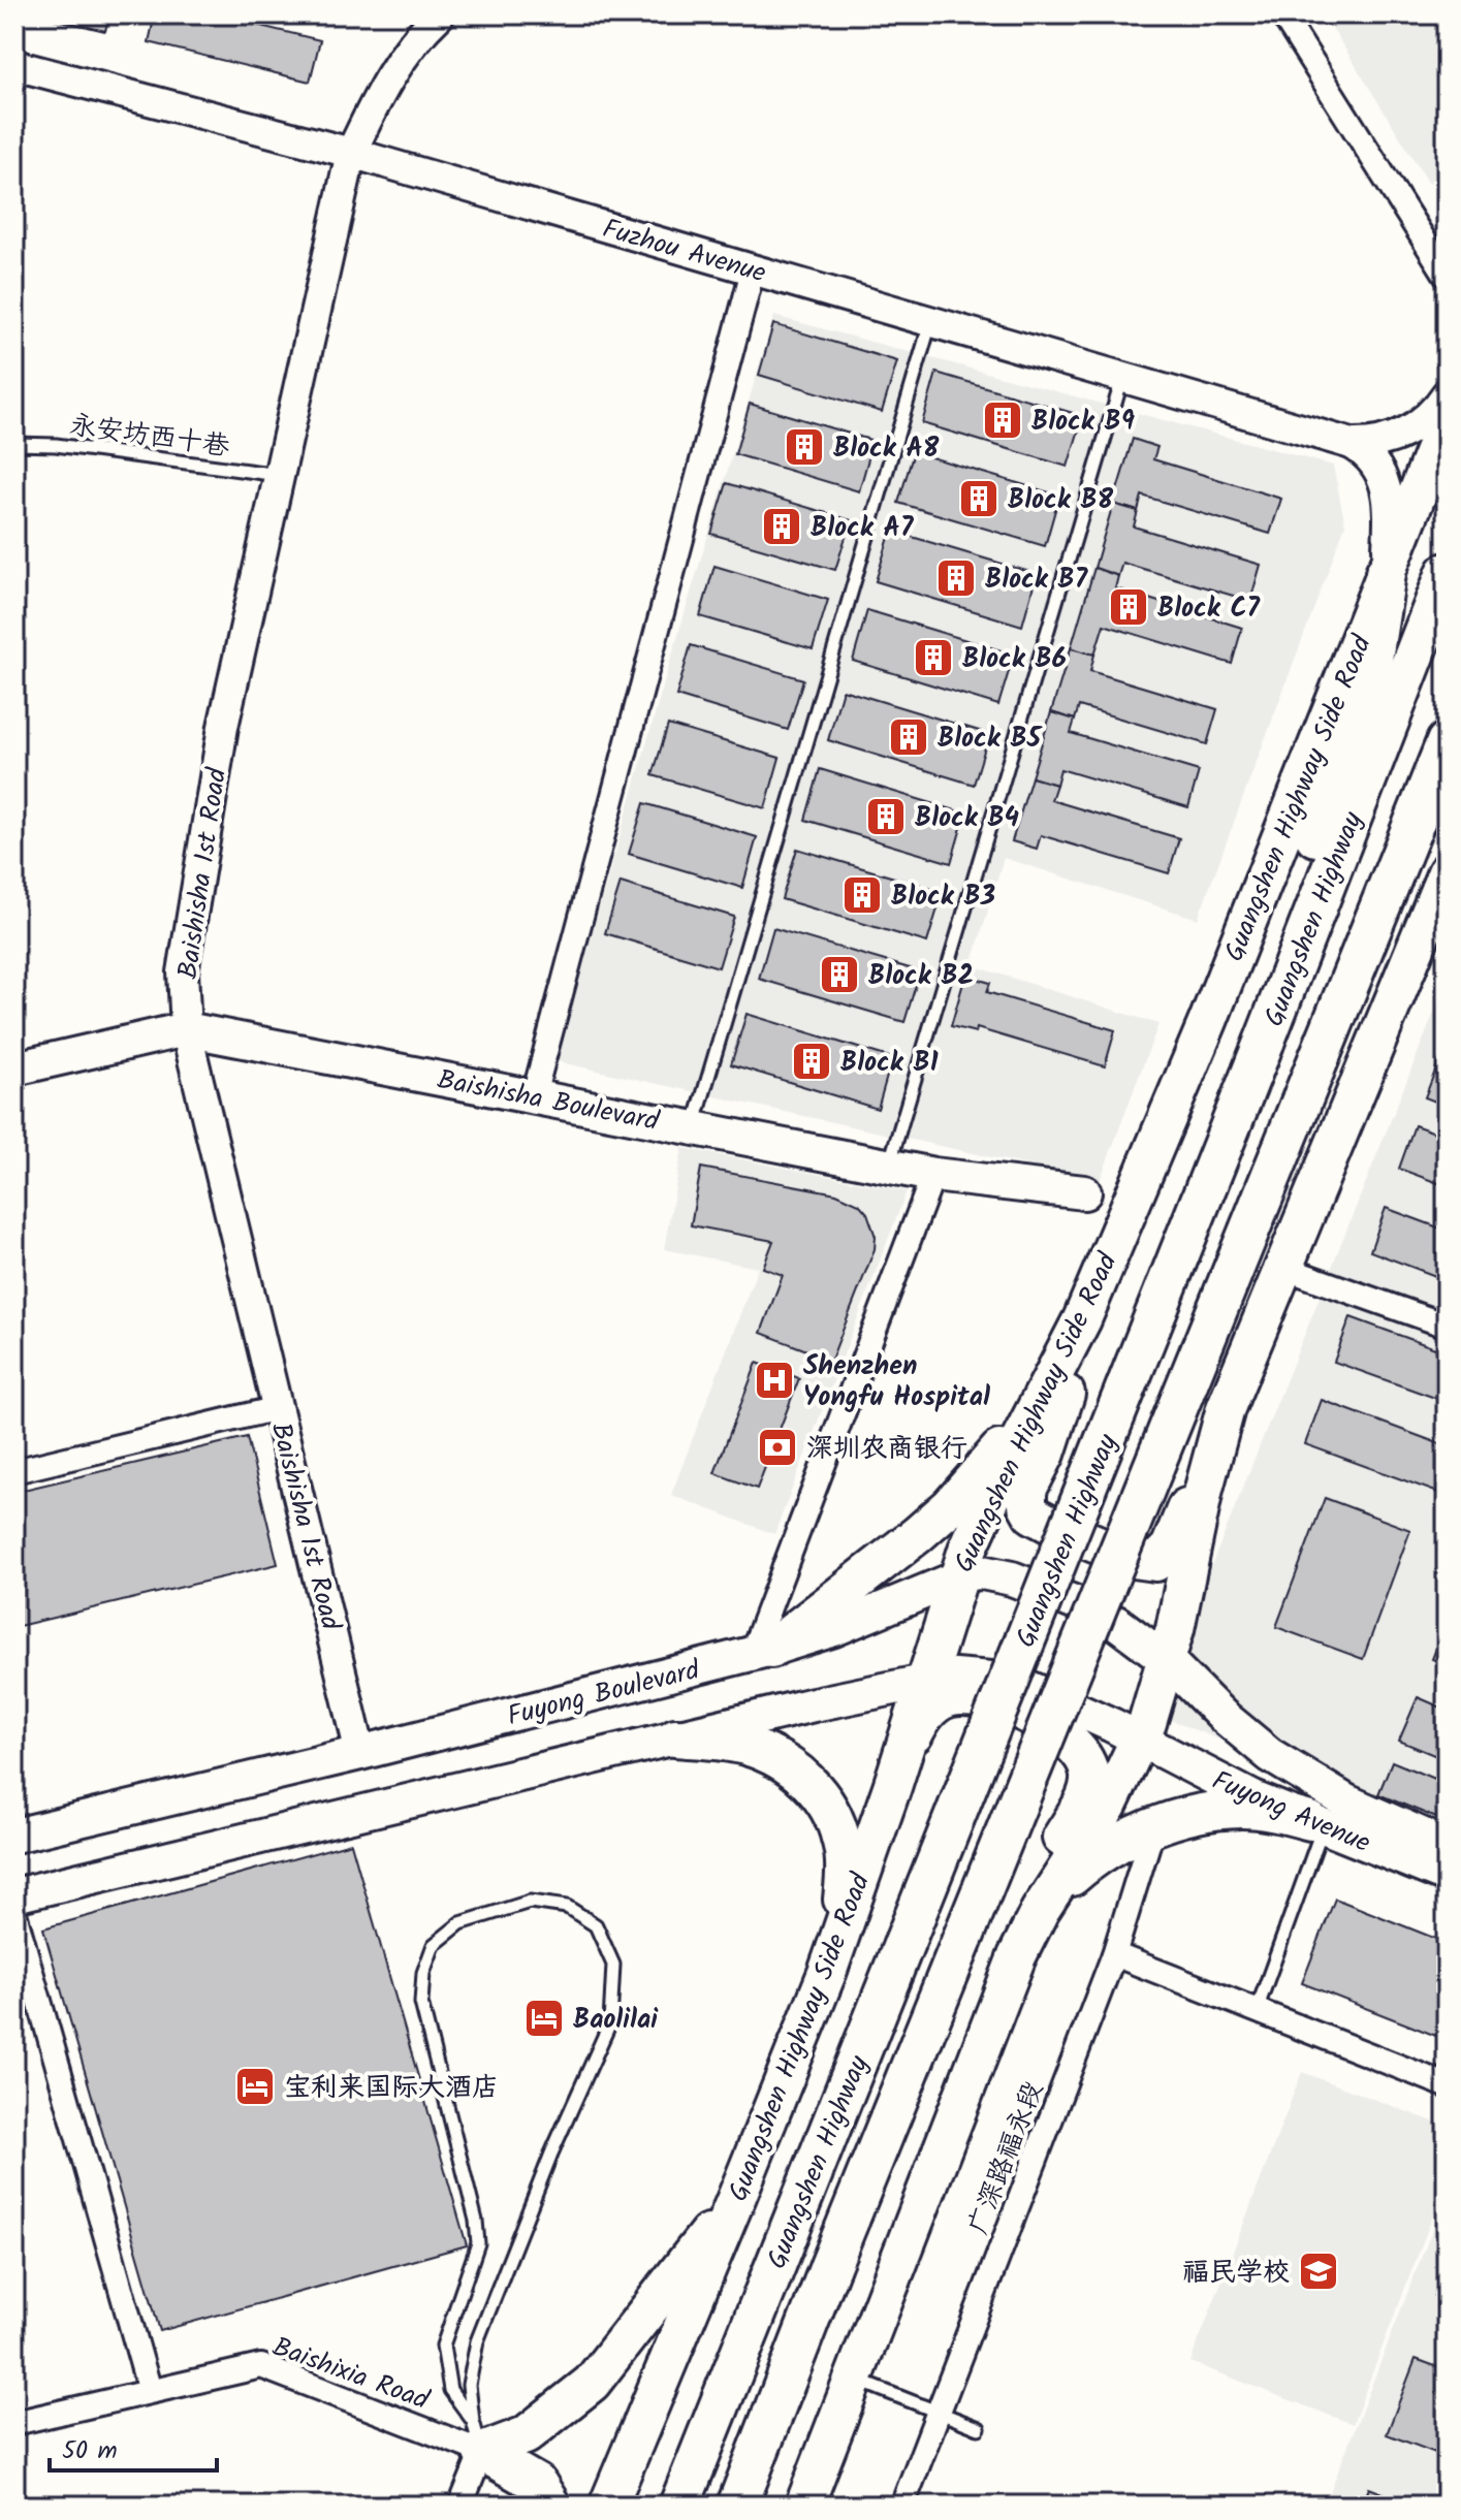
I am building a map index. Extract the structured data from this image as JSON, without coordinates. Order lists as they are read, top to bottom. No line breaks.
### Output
{"streets":{"highway":["Guangshen Highway"],"main road":["Guangshen Highway Side Road","Baishisha Boulevard","Fuyong Boulevard","Fuyong Avenue"],"street":["Fuzhou Avenue","Baishisha 1st Road","广深路福永段","Baishixia Road"],"lane":["永安坊西十巷"]},"crossings":[["Fuzhou Avenue","Baishisha 1st Road"],["永安坊西十巷","Baishisha 1st Road"],["Guangshen Highway Side Road","Fuyong Boulevard"],["Baishisha 1st Road","Baishisha Boulevard"],["Baishisha 1st Road","Fuyong Boulevard"],["Fuyong Boulevard","Fuyong Avenue"]],"places":{"building":["Block B9","Block A8","Block B8","Block A7","Block B7","Block C7","Block B6","Block B5","Block B4","Block B3","Block B2","Block B1"],"hospital":["Shenzhen Yongfu Hospital"],"bank":["深圳农商银行"],"hotel":["Baolilai","宝利来国际大酒店"],"school or university":["福民学校"]},"scale_bar":"50 m"}
